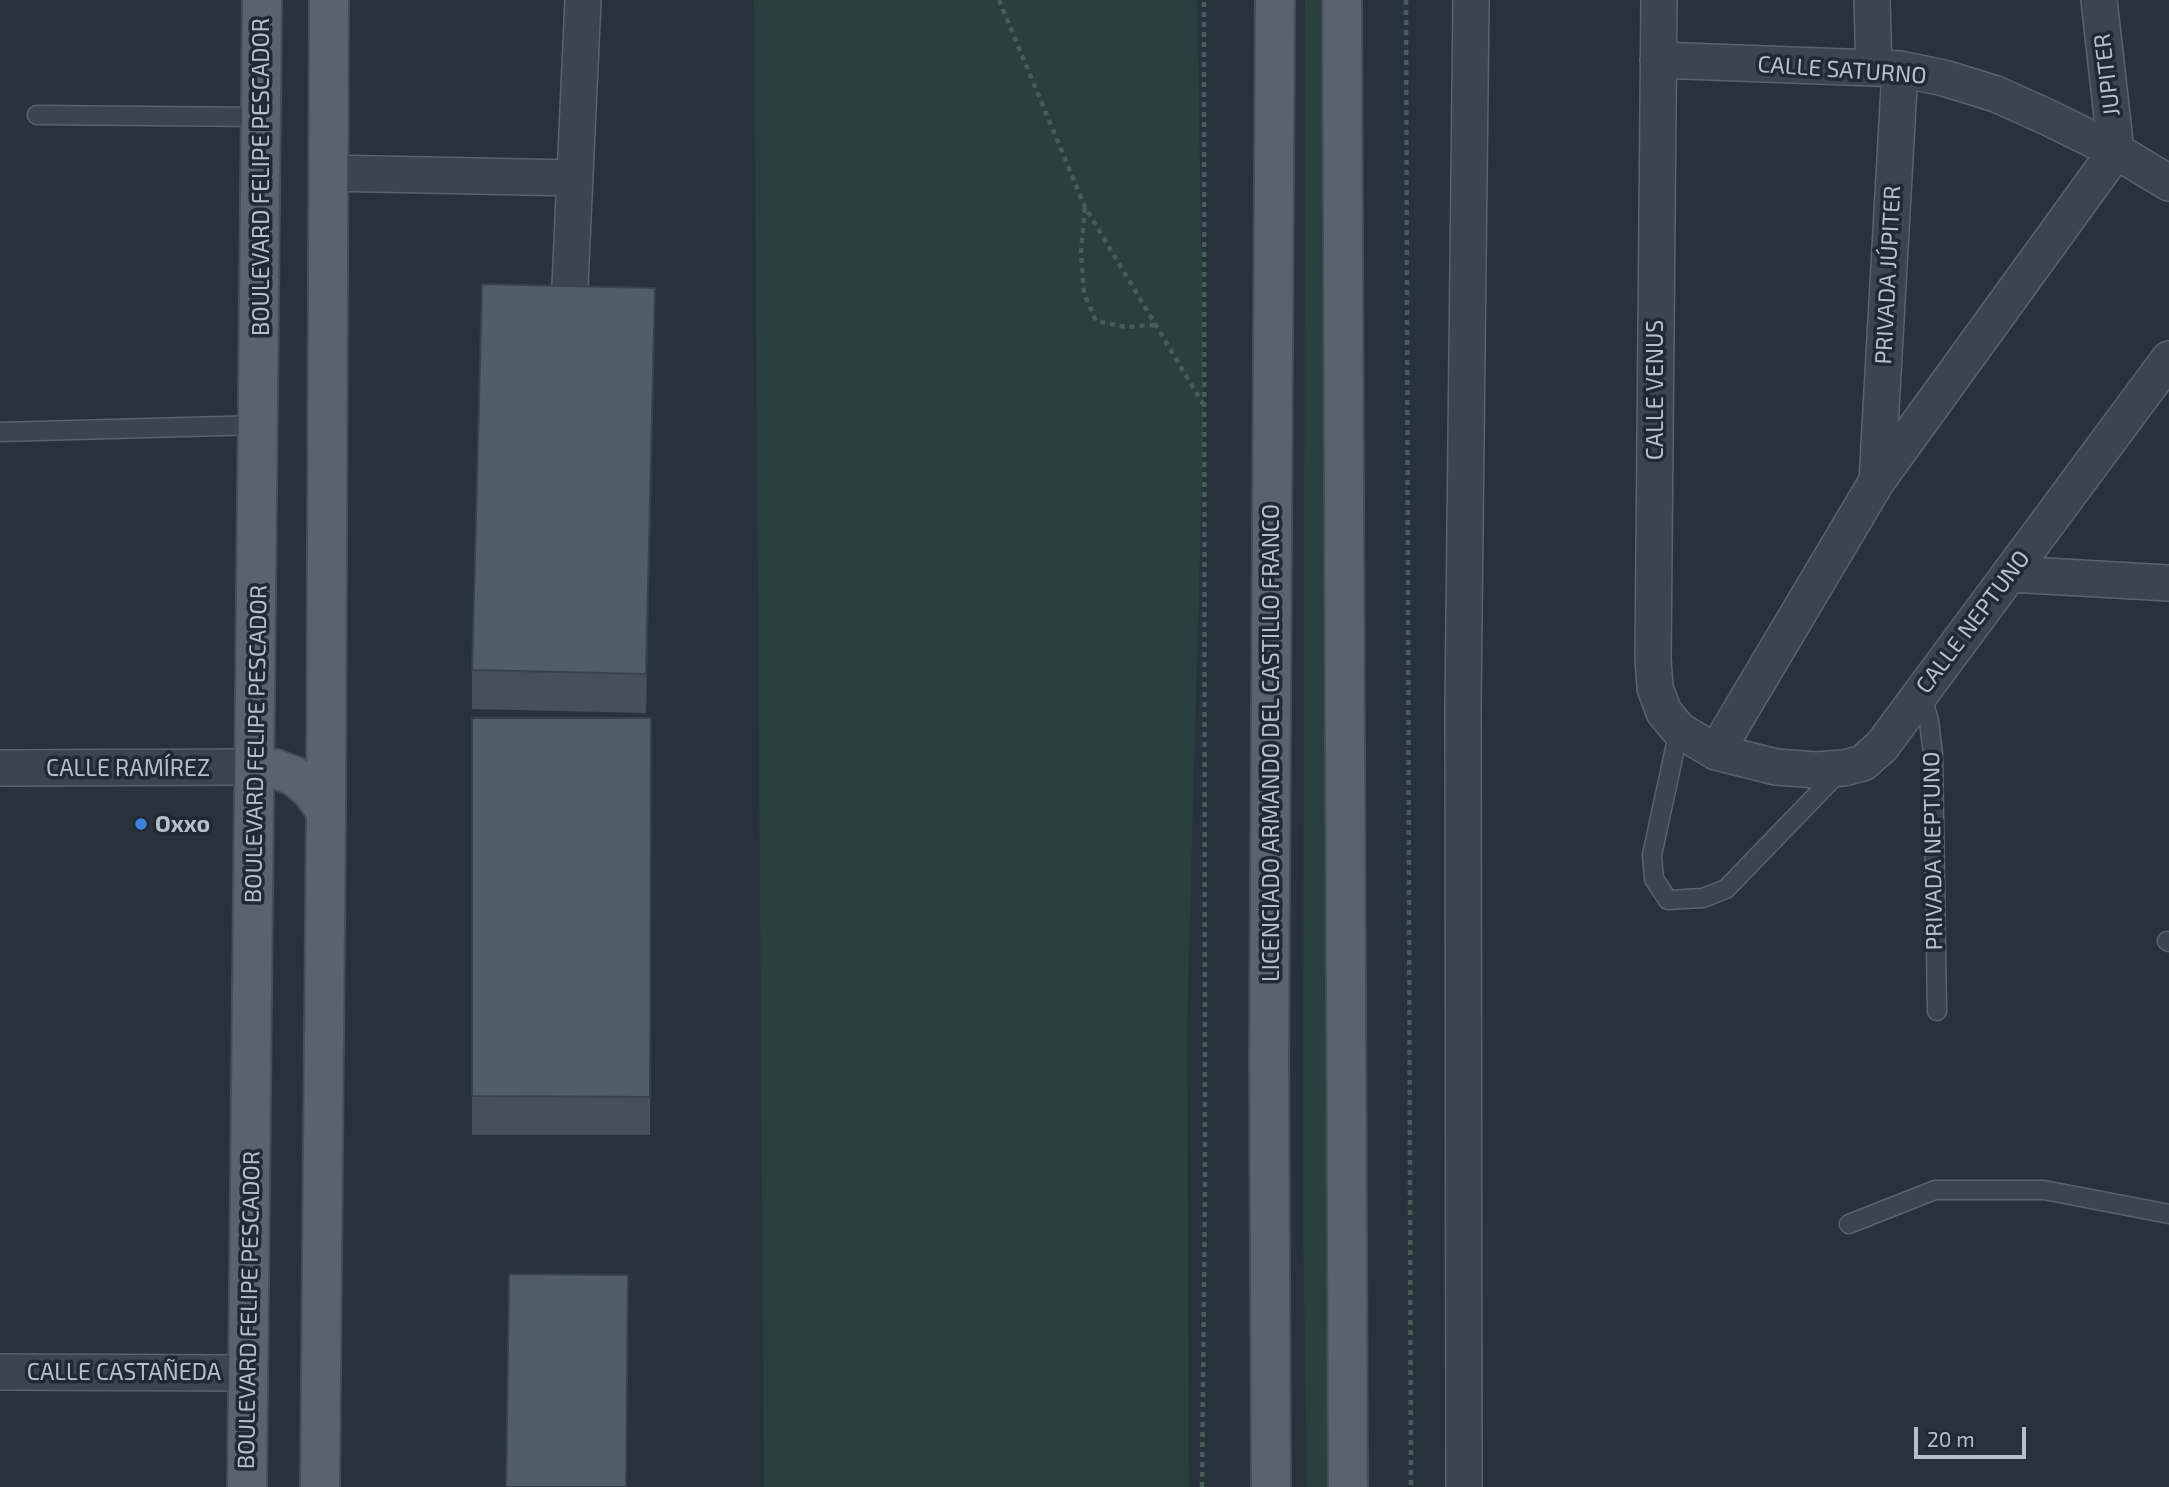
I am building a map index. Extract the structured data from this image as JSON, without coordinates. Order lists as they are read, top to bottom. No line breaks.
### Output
{"streets":{"main road":["BOULEVARD FELIPE PESCADOR","LICENCIADO ARMANDO DEL CASTILLO FRANCO"],"street":["CALLE SATURNO","JUPITER","PRIVADA JÚPITER","CALLE VENUS","CALLE NEPTUNO","CALLE RAMÍREZ","CALLE CASTAÑEDA"],"lane":["PRIVADA NEPTUNO"]},"crossings":[["CALLE SATURNO","JUPITER"],["CALLE SATURNO","PRIVADA JÚPITER"],["CALLE SATURNO","CALLE VENUS"],["JUPITER","PRIVADA JÚPITER"],["BOULEVARD FELIPE PESCADOR","CALLE RAMÍREZ"],["BOULEVARD FELIPE PESCADOR","CALLE CASTAÑEDA"],["PRIVADA JÚPITER","CALLE VENUS"],["PRIVADA JÚPITER","CALLE NEPTUNO"],["CALLE VENUS","CALLE NEPTUNO"],["CALLE NEPTUNO","PRIVADA NEPTUNO"]],"places":["Oxxo"],"scale_bar":"20 m"}
